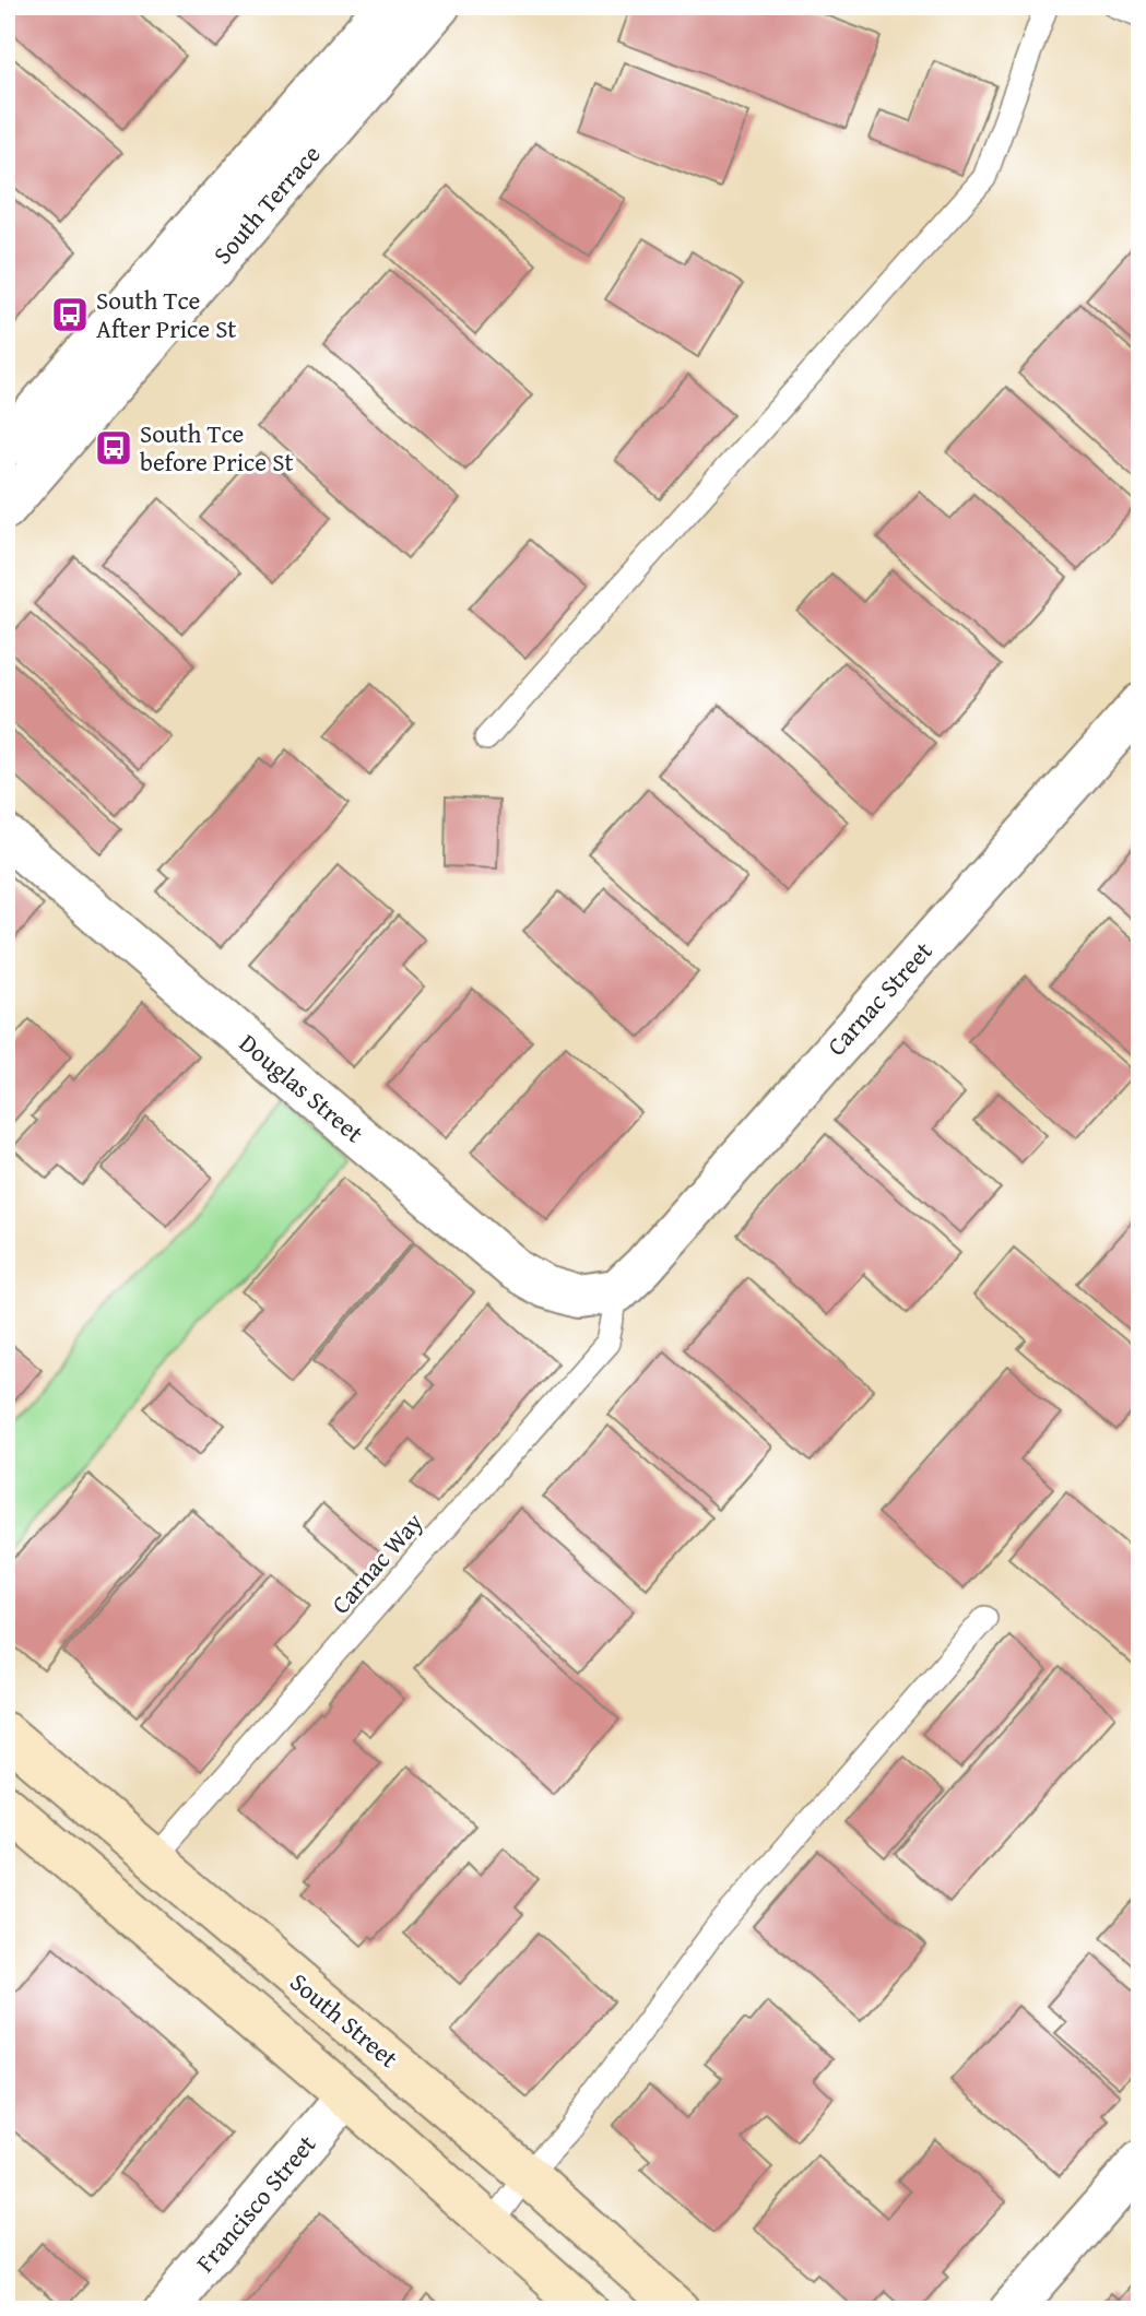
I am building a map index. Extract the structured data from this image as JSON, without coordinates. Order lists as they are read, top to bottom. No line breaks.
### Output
{"streets":{"main road":["South Street"],"street":["South Terrace","Carnac Street","Douglas Street","Francisco Street"],"lane":["Carnac Way"]},"crossings":[["Carnac Street","Douglas Street"],["Carnac Street","Carnac Way"],["Douglas Street","Carnac Way"],["Carnac Way","South Street"]],"places":{"bus stop":["South Tce After Price St","South Tce before Price St"]}}
